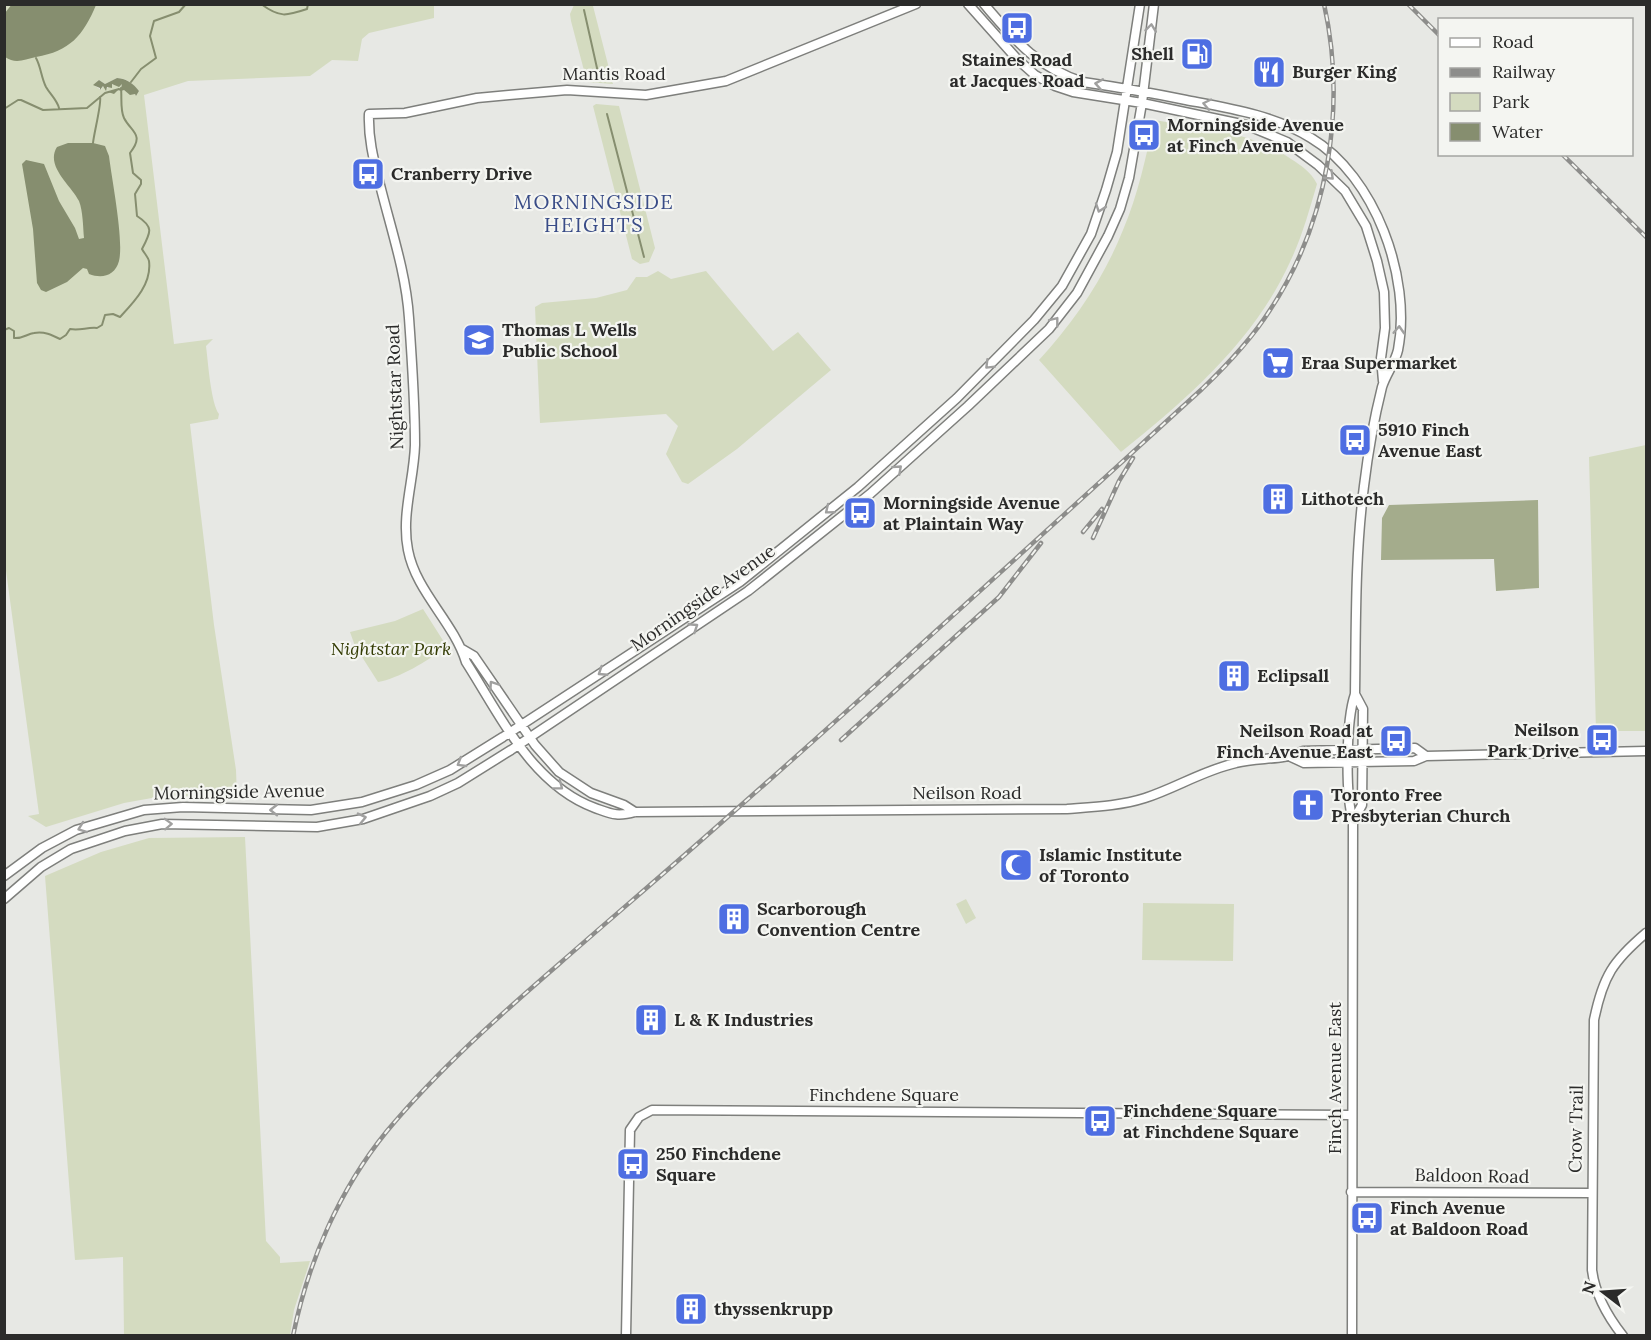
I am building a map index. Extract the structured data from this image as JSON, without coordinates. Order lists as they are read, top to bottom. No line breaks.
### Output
{"streets":{"main road":["Mantis Road","Nightstar Road","Morningside Avenue","Neilson Road","Finch Avenue East","Finchdene Square","Crow Trail","Baldoon Road"]},"crossings":[["Mantis Road","Nightstar Road"],["Nightstar Road","Morningside Avenue"],["Nightstar Road","Neilson Road"],["Morningside Avenue","Neilson Road"],["Morningside Avenue","Finch Avenue East"],["Neilson Road","Finch Avenue East"],["Finch Avenue East","Finchdene Square"],["Finch Avenue East","Baldoon Road"],["Crow Trail","Baldoon Road"]],"districts":["MORNINGSIDE HEIGHTS"],"parks":["Nightstar Park"],"places":{"bus stop":["Staines Road at Jacques Road","Morningside Avenue at Finch Avenue","Cranberry Drive","5910 Finch Avenue East","Morningside Avenue at Plaintain Way","Neilson Park Drive","Neilson Road at Finch Avenue East","Finchdene Square at Finchdene Square","250 Finchdene Square","Finch Avenue at Baldoon Road"],"fuel station":["Shell"],"restaurant":["Burger King"],"school or university":["Thomas L Wells Public School"],"supermarket":["Eraa Supermarket"],"building":["Lithotech","Eclipsall","Scarborough Convention Centre","L & K Industries","thyssenkrupp"],"church":["Toronto Free Presbyterian Church"],"mosque":["Islamic Institute of Toronto"]},"legend":["Road","Railway","Park","Water"],"north":"left"}
